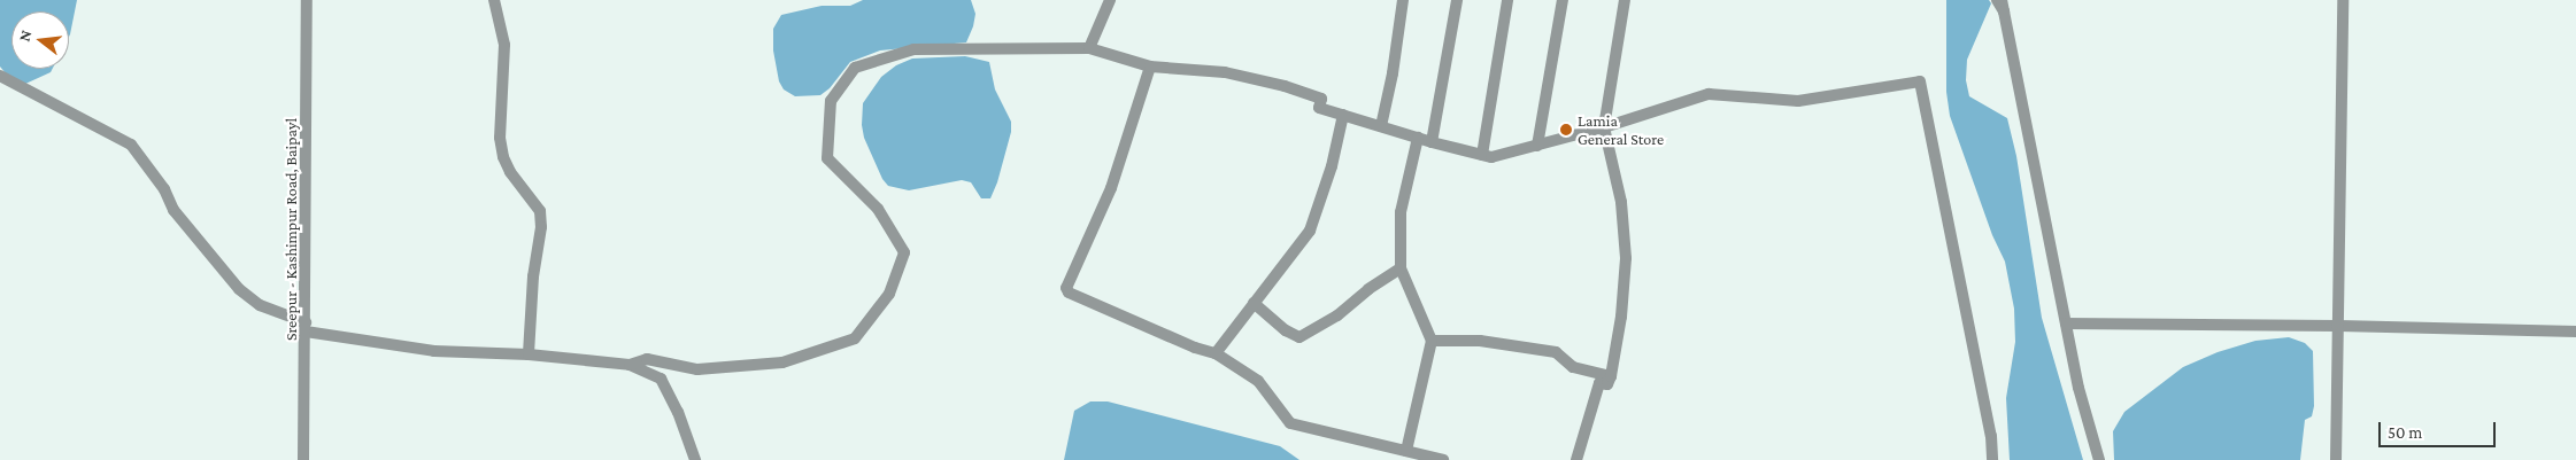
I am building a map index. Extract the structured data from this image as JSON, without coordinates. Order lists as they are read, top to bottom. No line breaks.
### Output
{"streets":{"street":["Sreepur - Kashimpur Road, Baipayl"]},"places":["Lamia General Store"],"scale_bar":"50 m","north":"left"}
